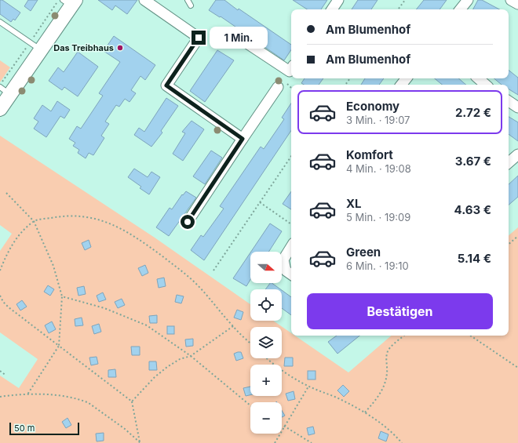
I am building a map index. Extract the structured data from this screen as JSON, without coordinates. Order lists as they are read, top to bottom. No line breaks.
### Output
{"places":["Das Treibhaus"],"scale_bar":"50 m","north":"right","page":{"banner":["Am Blumenhof","Am Blumenhof"],"bubble":"1 Min.","list":[{"name":"Economy","note":"3 Min. · 19:07","value":"2.72 €"},{"name":"Komfort","note":"4 Min. · 19:08","value":"3.67 €"},{"name":"XL","note":"5 Min. · 19:09","value":"4.63 €"},{"name":"Green","note":"6 Min. · 19:10","value":"5.14 €"}],"map_buttons":["+","−"],"buttons":"Bestätigen","scale":"50 m"}}
